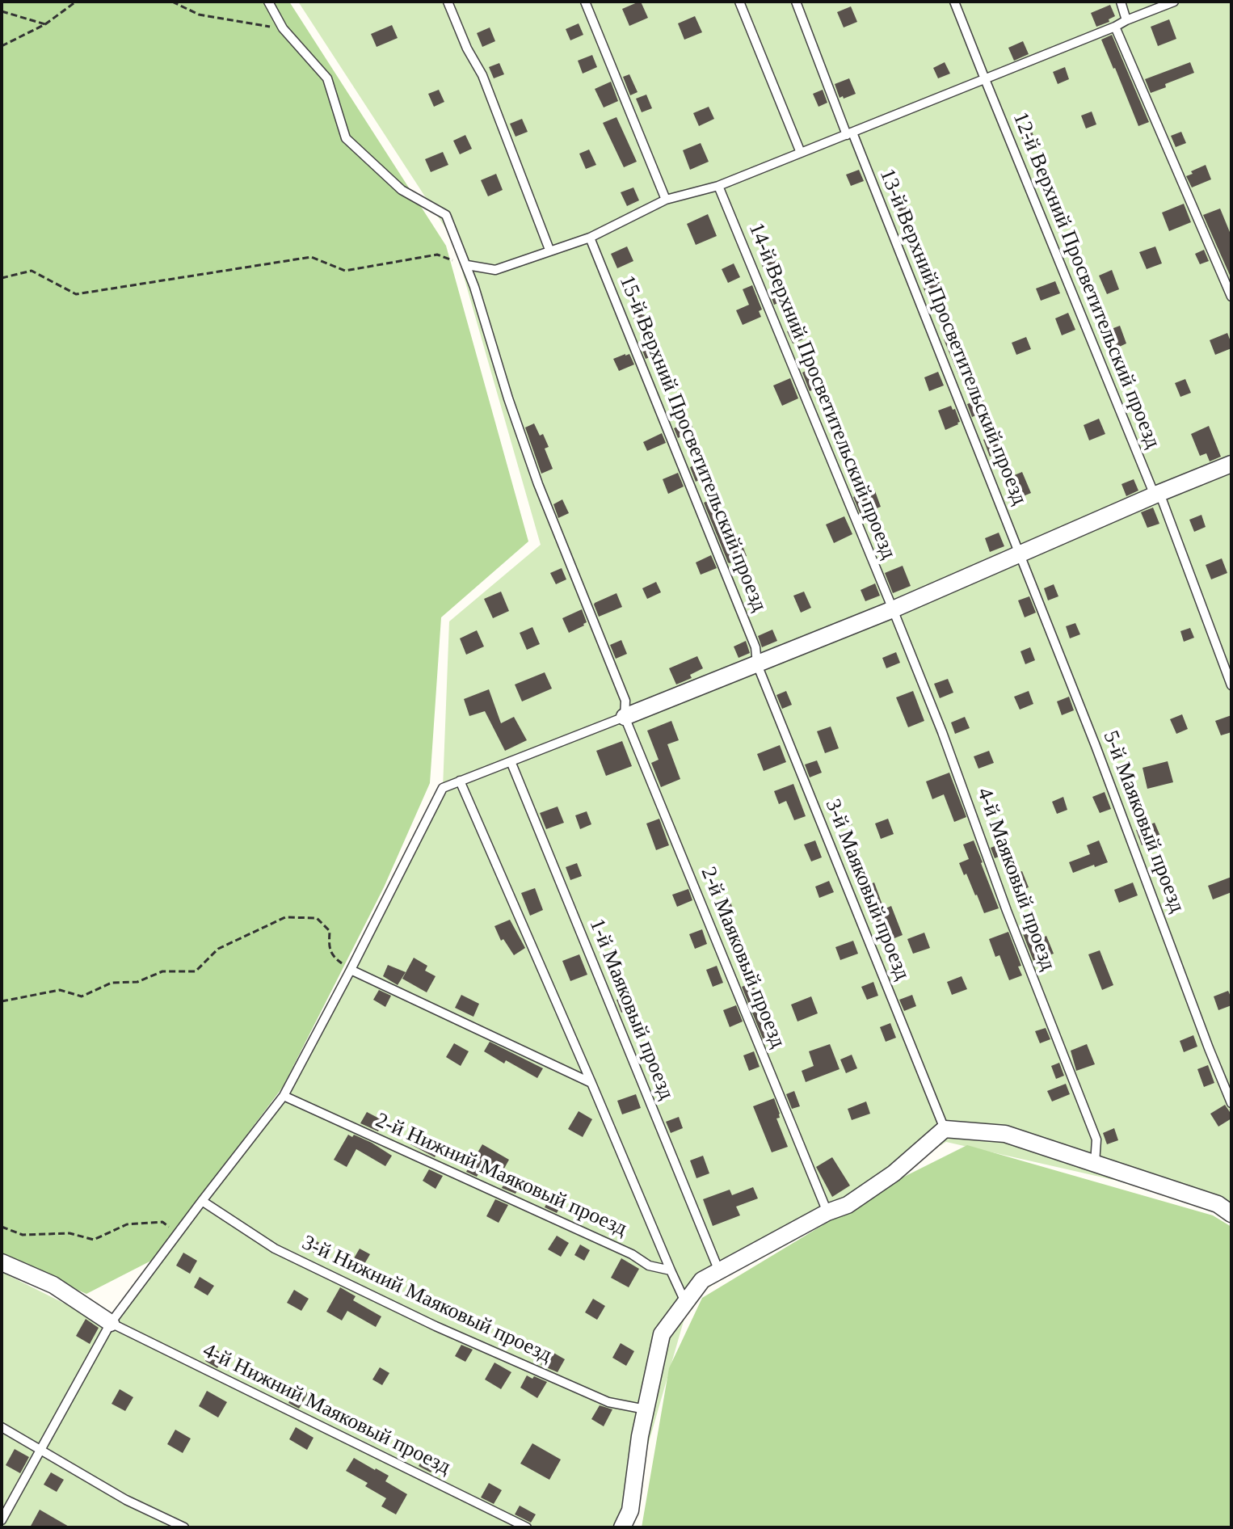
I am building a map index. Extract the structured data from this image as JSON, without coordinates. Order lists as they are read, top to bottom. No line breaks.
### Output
{"streets":{"lane":["12-й Верхний Просветительский проезд","13-й Верхний Просветительский проезд","14-й Верхний Просветительский проезд","15-й Верхний Просветительский проезд","5-й Маяковый проезд","4-й Маяковый проезд","3-й Маяковый проезд","2-й Маяковый проезд","1-й Маяковый проезд","2-й Нижний Маяковый проезд","3-й Нижний Маяковый проезд","4-й Нижний Маяковый проезд"]},"crossings":[["13-й Верхний Просветительский проезд","5-й Маяковый проезд"],["14-й Верхний Просветительский проезд","4-й Маяковый проезд"],["15-й Верхний Просветительский проезд","3-й Маяковый проезд"]]}
